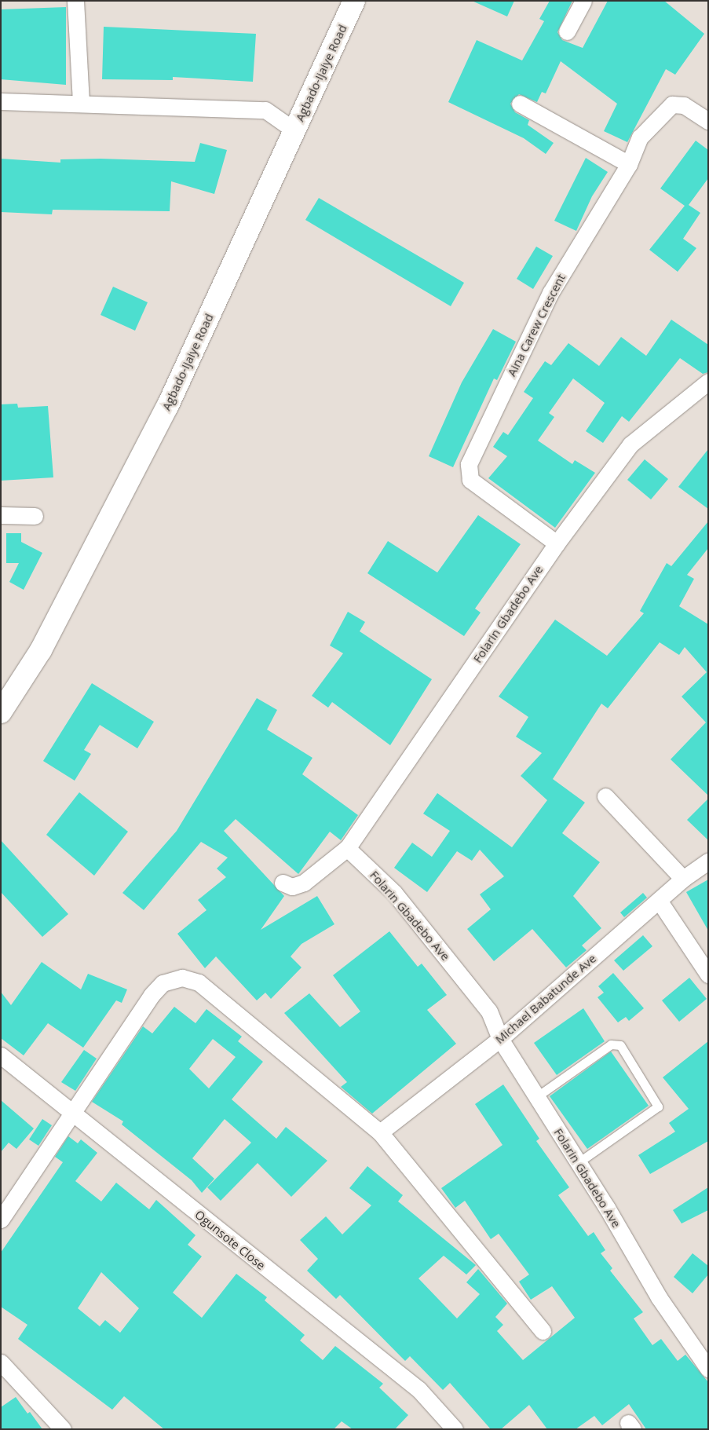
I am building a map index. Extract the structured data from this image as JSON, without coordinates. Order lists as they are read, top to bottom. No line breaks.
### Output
{"streets":{"street":["Agbado-Ijaiye Road","Aina Carew Crescent","Folarin Gbadebo Ave","Michael Babatunde Ave","Ogunsote Close"]},"crossings":[["Aina Carew Crescent","Folarin Gbadebo Ave"],["Folarin Gbadebo Ave","Michael Babatunde Ave"]]}
